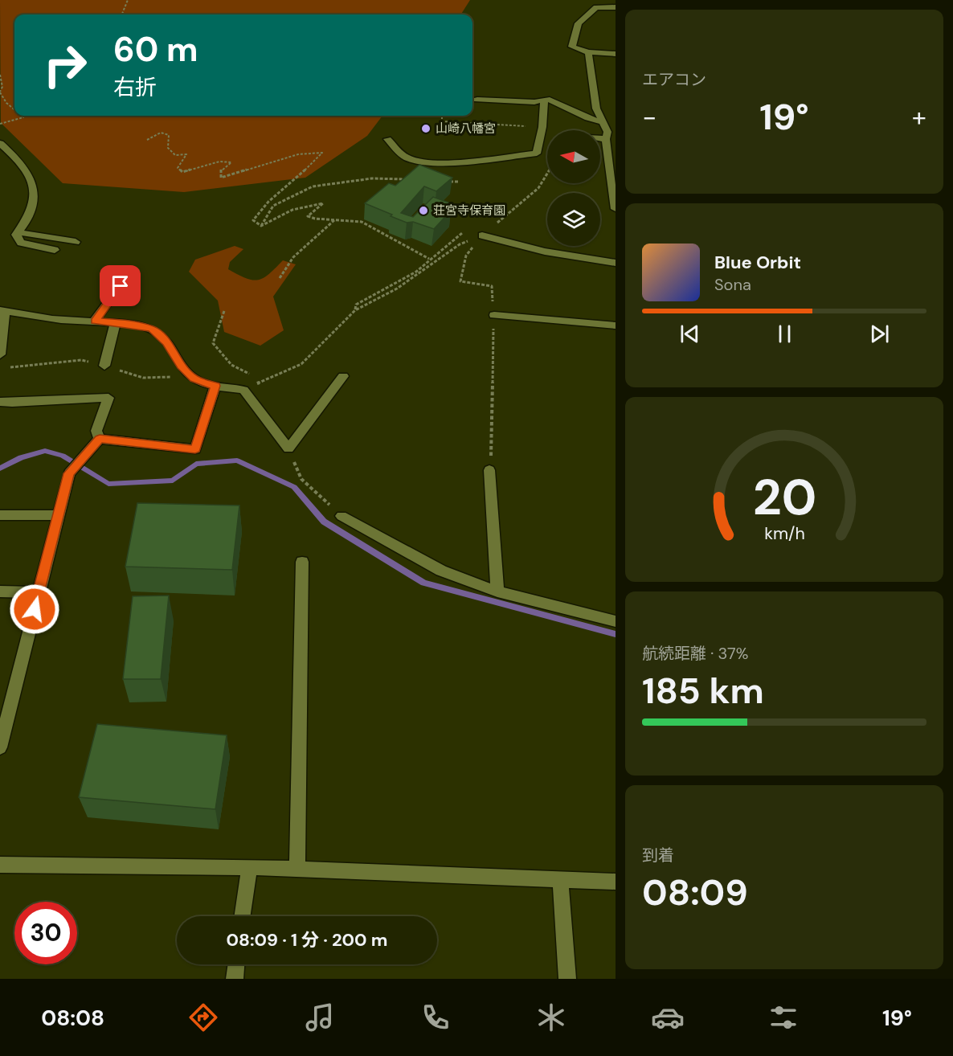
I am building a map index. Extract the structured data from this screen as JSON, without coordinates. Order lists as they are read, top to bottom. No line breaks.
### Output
{"places":["山崎八幡宮","荘宮寺保育園"],"north":"left","page":{"tile":["エアコン",["航続距離 · 37%","185 km"],["到着","08:09"]],"turn":["60 m","右折"],"heat":["−","19°","+"],"song":["Blue Orbit","Sona"],"limit":"30","trip":"08:09 · 1 分 · 200 m","tabs":["08:08","19°"],"gauge":["20","km/h"]}}
